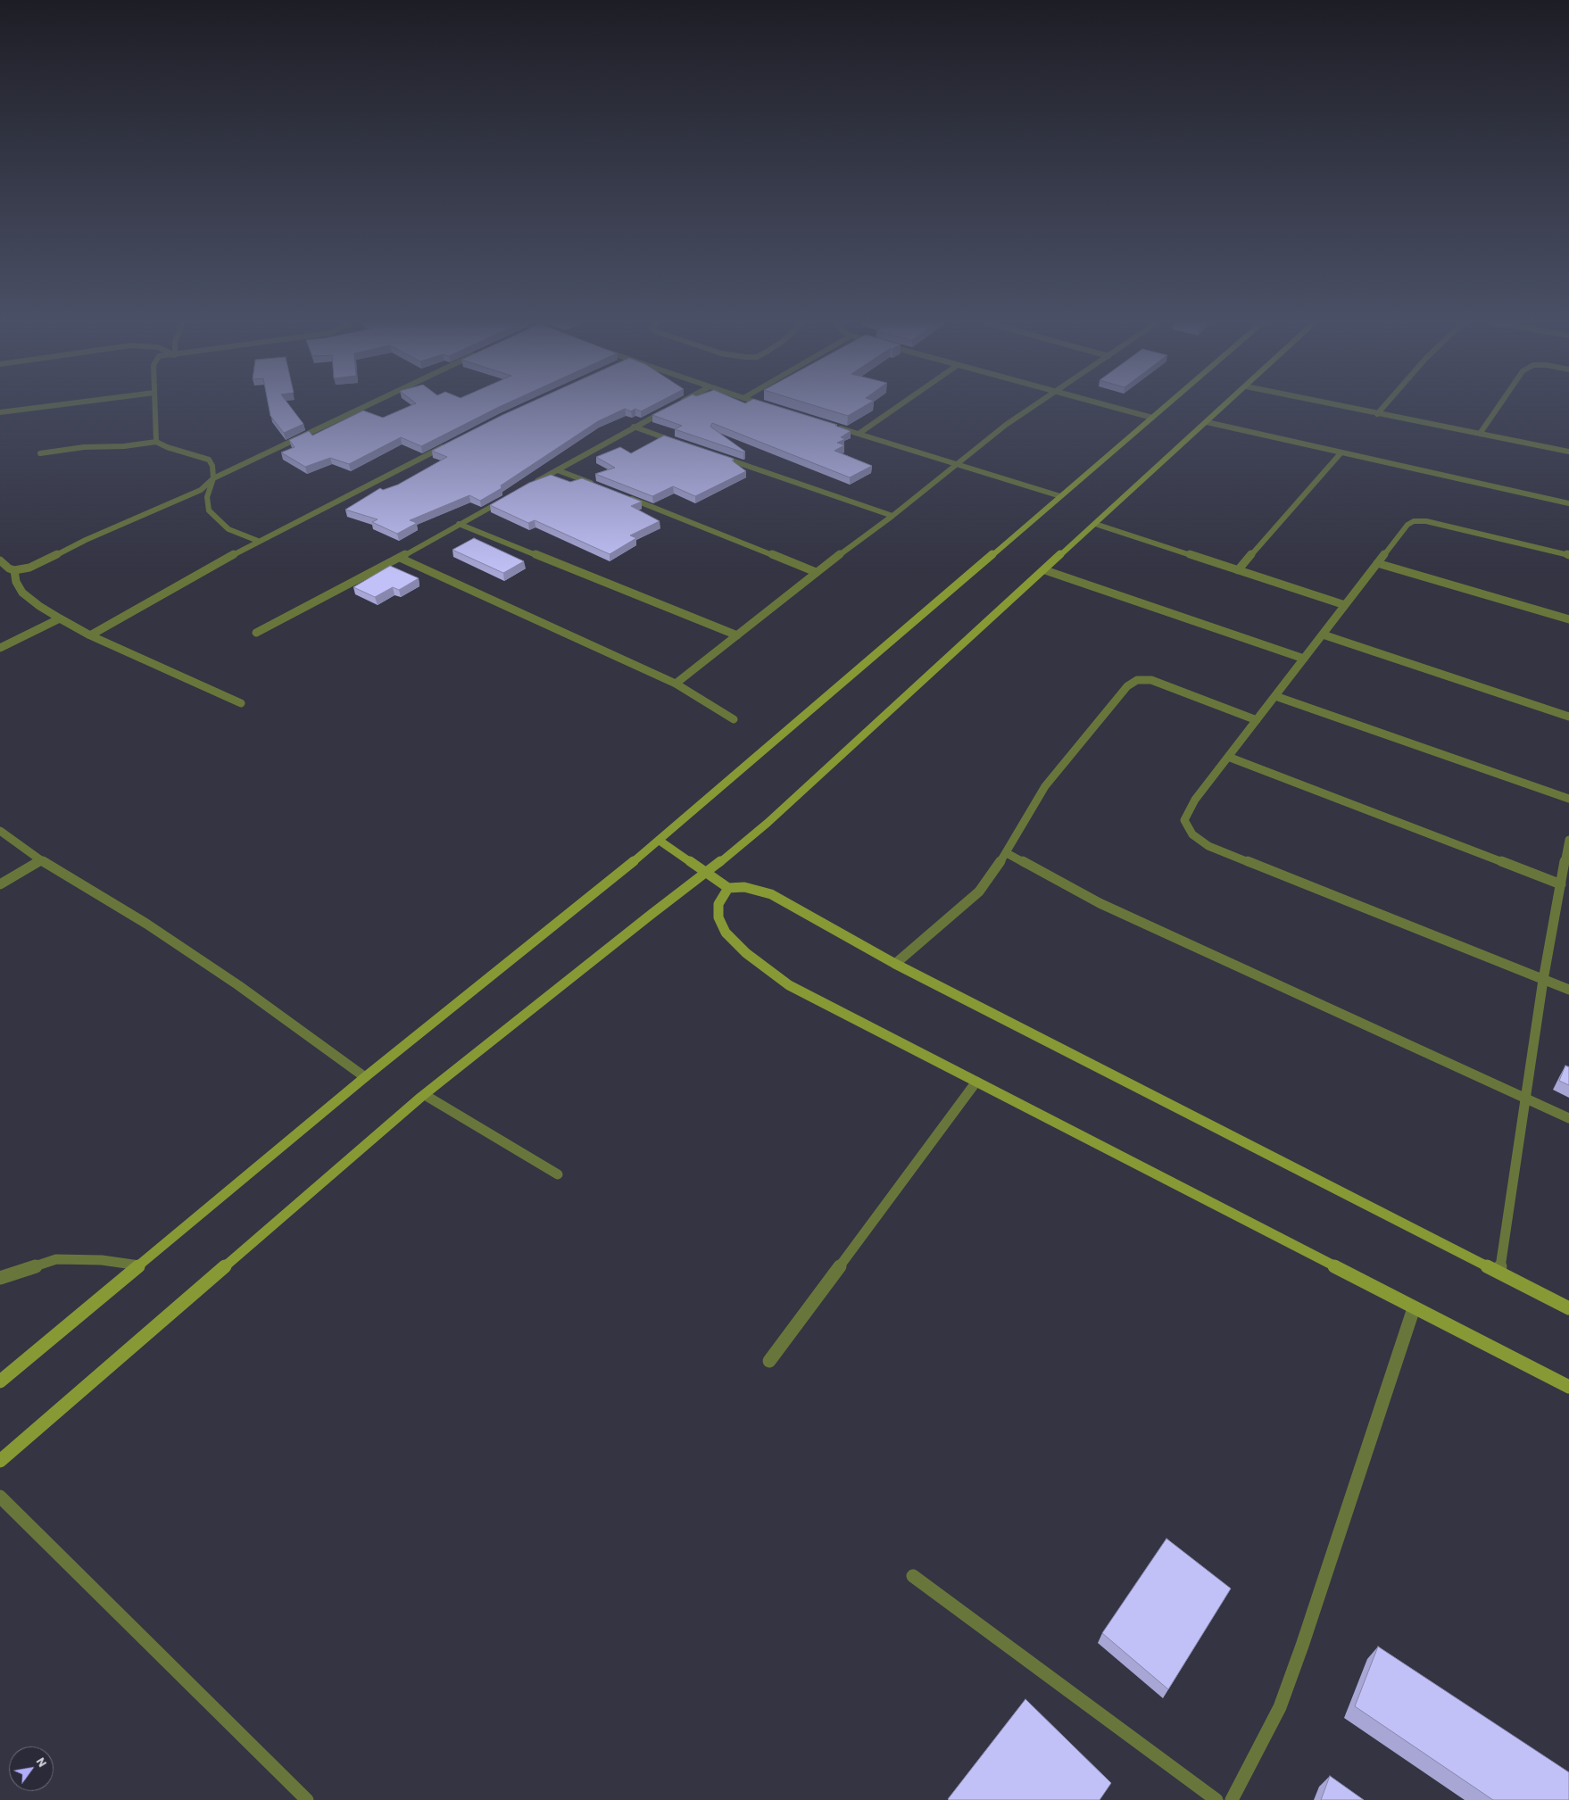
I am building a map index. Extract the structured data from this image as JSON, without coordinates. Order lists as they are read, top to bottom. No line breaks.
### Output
{"north":"top right"}
